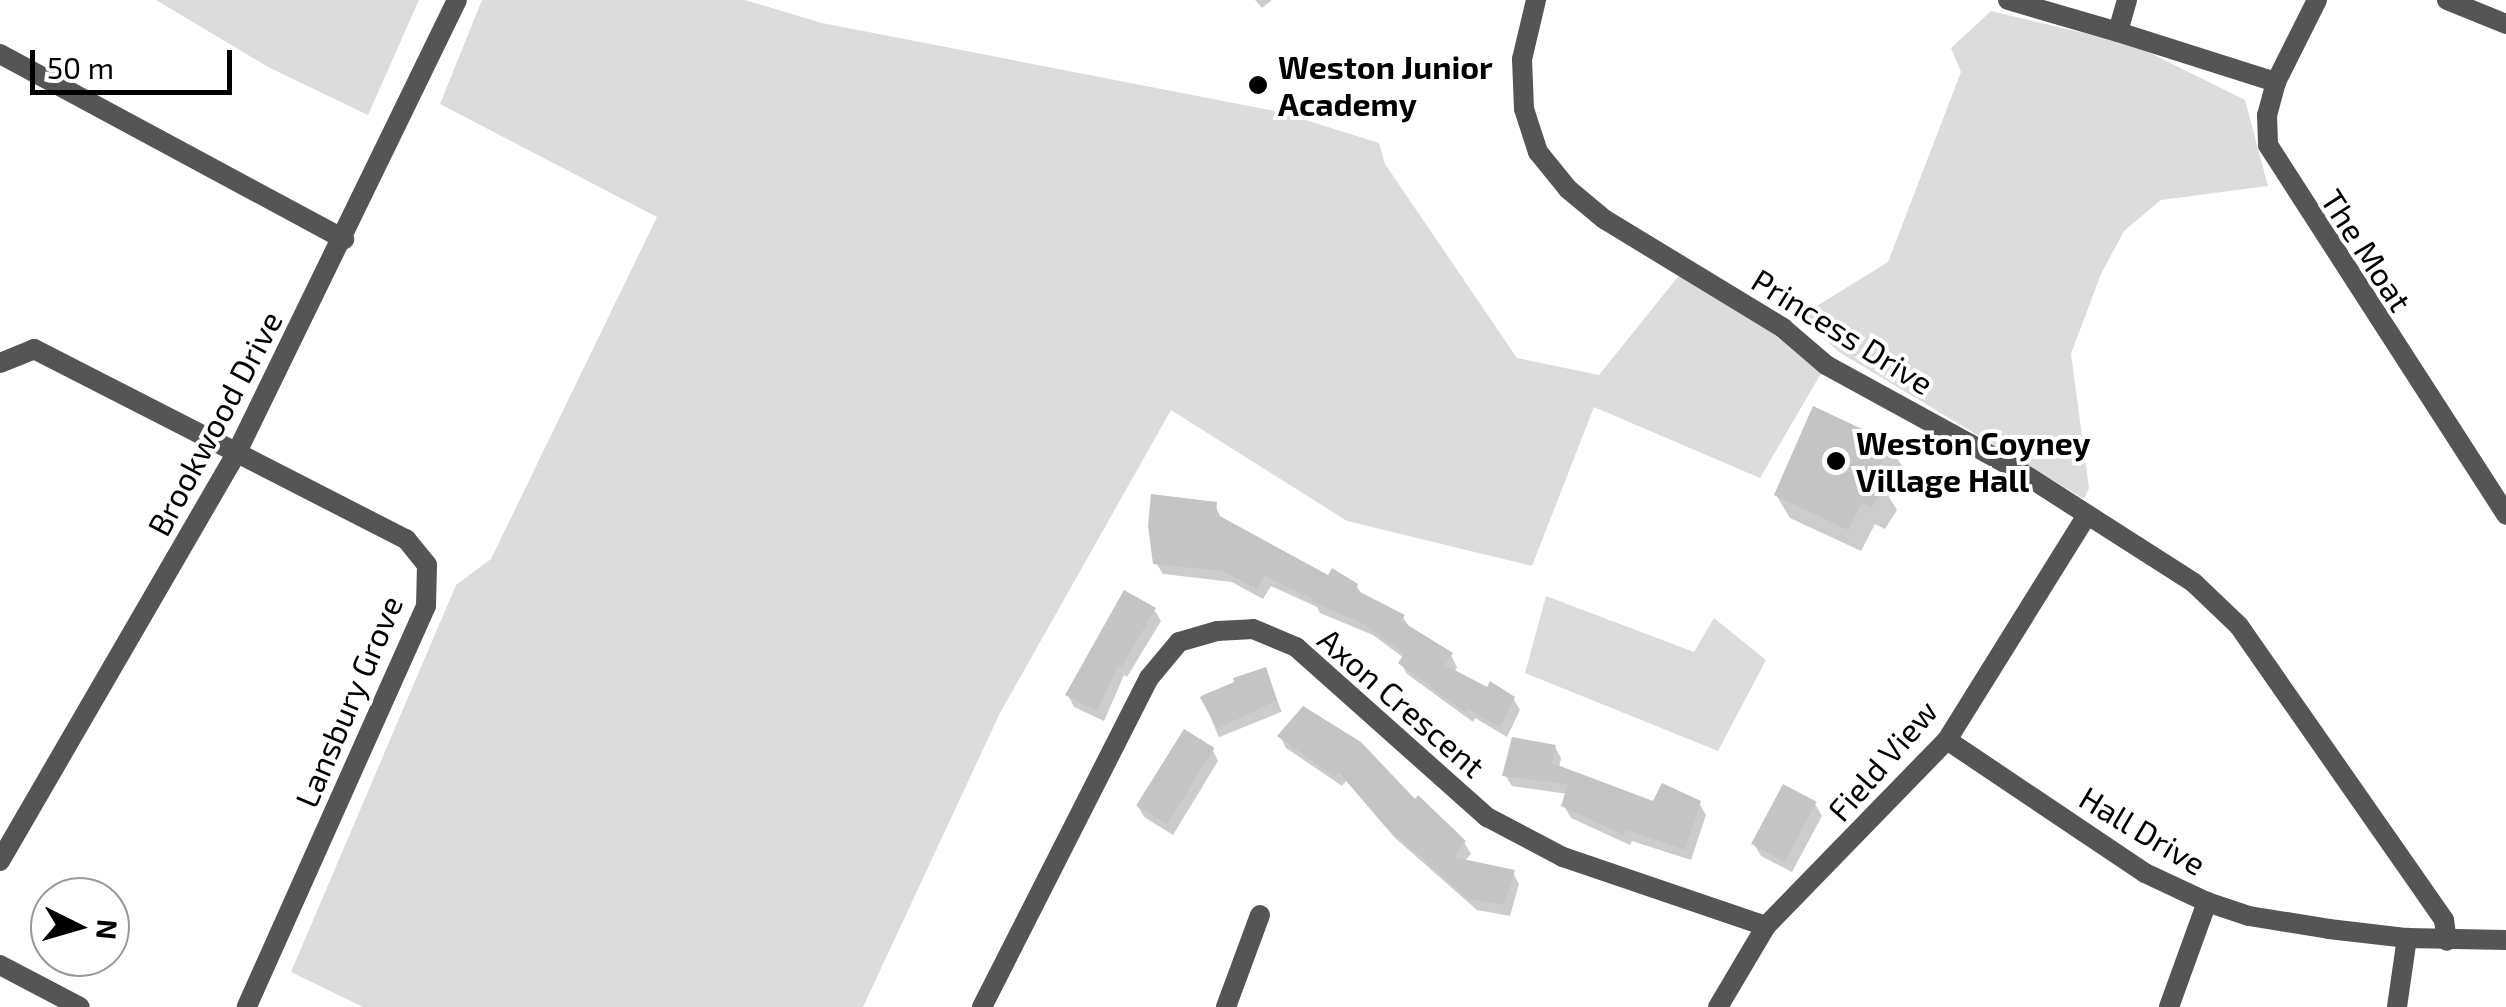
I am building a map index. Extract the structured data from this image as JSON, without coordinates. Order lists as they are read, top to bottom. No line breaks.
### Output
{"streets":{"street":["The Moat","Princess Drive","Brookwood Drive","Lansbury Grove","Axon Crescent","Field View","Hall Drive"]},"crossings":[["Princess Drive","Field View"],["Princess Drive","Hall Drive"],["Brookwood Drive","Lansbury Grove"],["Axon Crescent","Field View"],["Field View","Hall Drive"]],"places":["Weston Junior Academy","Weston Coyney Village Hall"],"scale_bar":"50 m","north":"right"}
